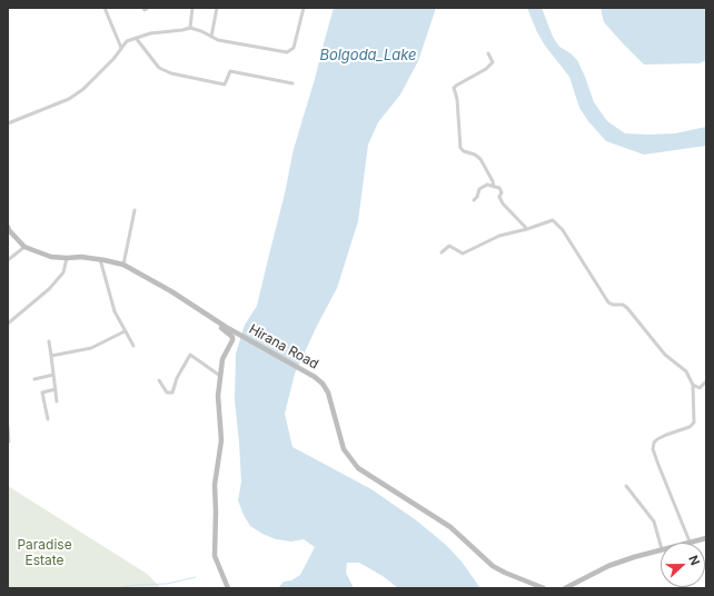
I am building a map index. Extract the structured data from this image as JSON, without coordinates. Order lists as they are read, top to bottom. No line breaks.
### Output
{"streets":{"street":["Hirana Road"]},"water":["Bolgoda_Lake"],"parks":["Paradise Estate"],"north":"right"}
